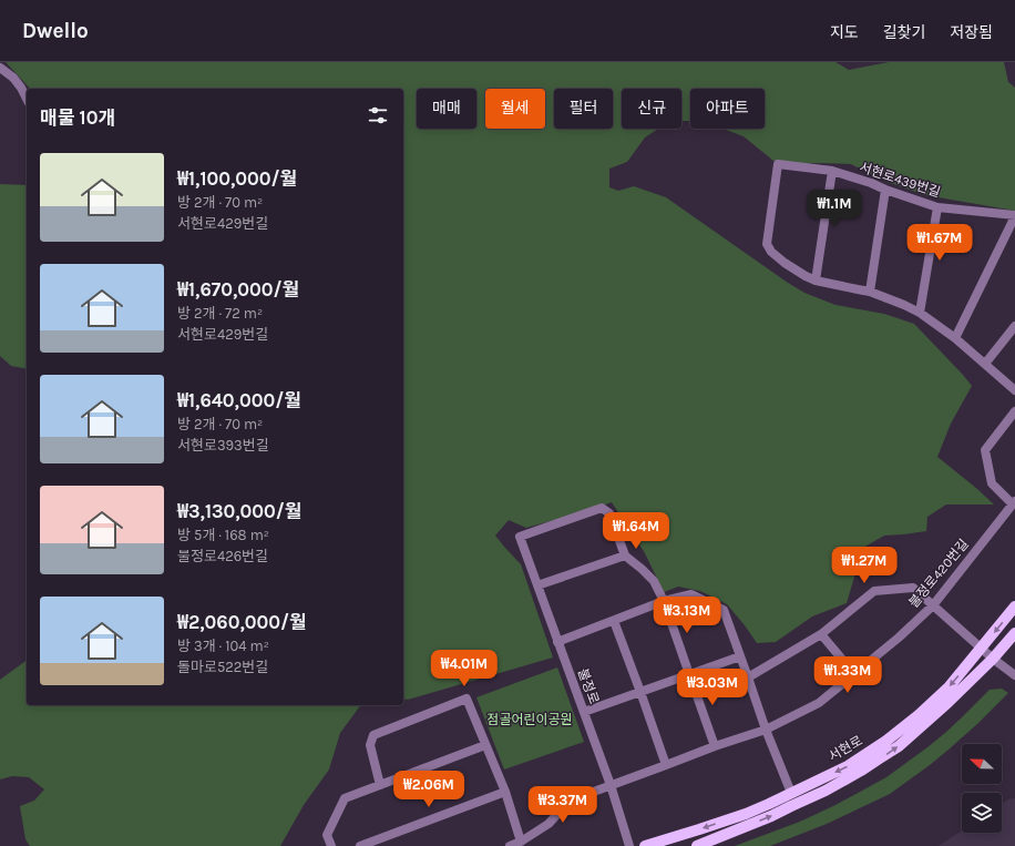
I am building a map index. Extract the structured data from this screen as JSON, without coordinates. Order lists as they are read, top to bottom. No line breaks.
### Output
{"streets":{"main road":["서현로"],"street":["서현로439번길","불정로420번길","불정로"]},"crossings":[["불정로420번길","불정로"]],"parks":["점골어린이공원"],"north":"left","page":{"header":"Dwello","nav":["지도","길찾기","저장됨"],"chip":["매매","월세","필터","신규","아파트"],"heading":"매물 10개","list":[{"name":"₩1,100,000/월","note":"방 2개 · 70 m² · 서현로429번길"},{"name":"₩1,670,000/월","note":"방 2개 · 72 m² · 서현로429번길"},{"name":"₩1,640,000/월","note":"방 2개 · 70 m² · 서현로393번길"},{"name":"₩3,130,000/월","note":"방 5개 · 168 m² · 불정로426번길"},{"name":"₩2,060,000/월","note":"방 3개 · 104 m² · 돌마로522번길"}],"price":["₩1.1M","₩1.67M","₩1.64M","₩1.27M","₩3.13M","₩4.01M","₩1.33M","₩3.03M","₩2.06M","₩3.37M"]}}
